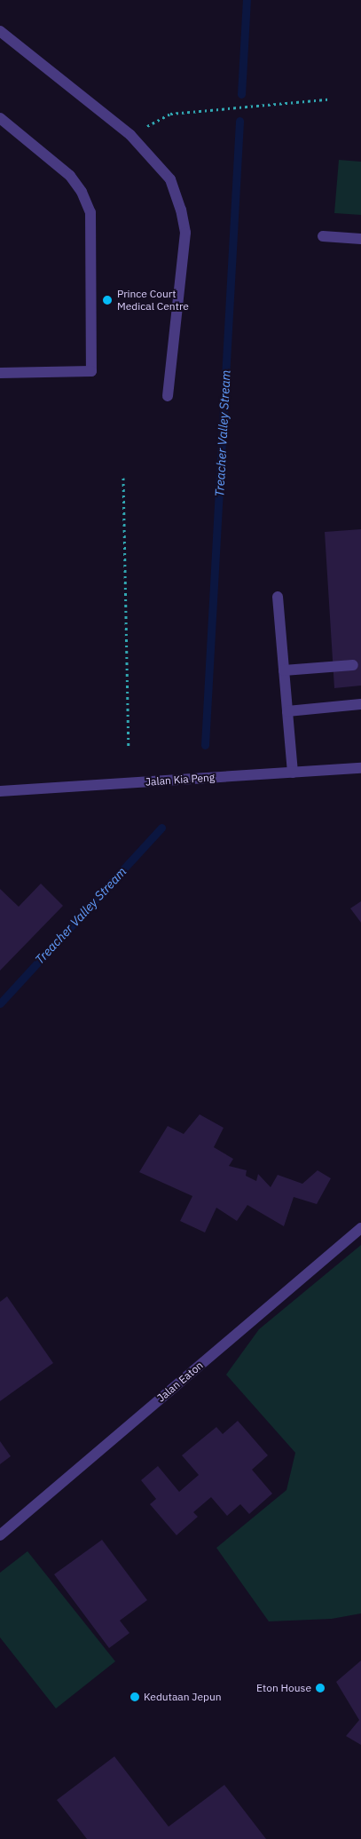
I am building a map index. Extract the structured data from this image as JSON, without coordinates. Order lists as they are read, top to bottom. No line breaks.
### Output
{"streets":{"street":["Jalan Kia Peng","Jalan Eaton"]},"water":["Treacher Valley Stream"],"places":["Prince Court Medical Centre","Eton House","Kedutaan Jepun"]}
